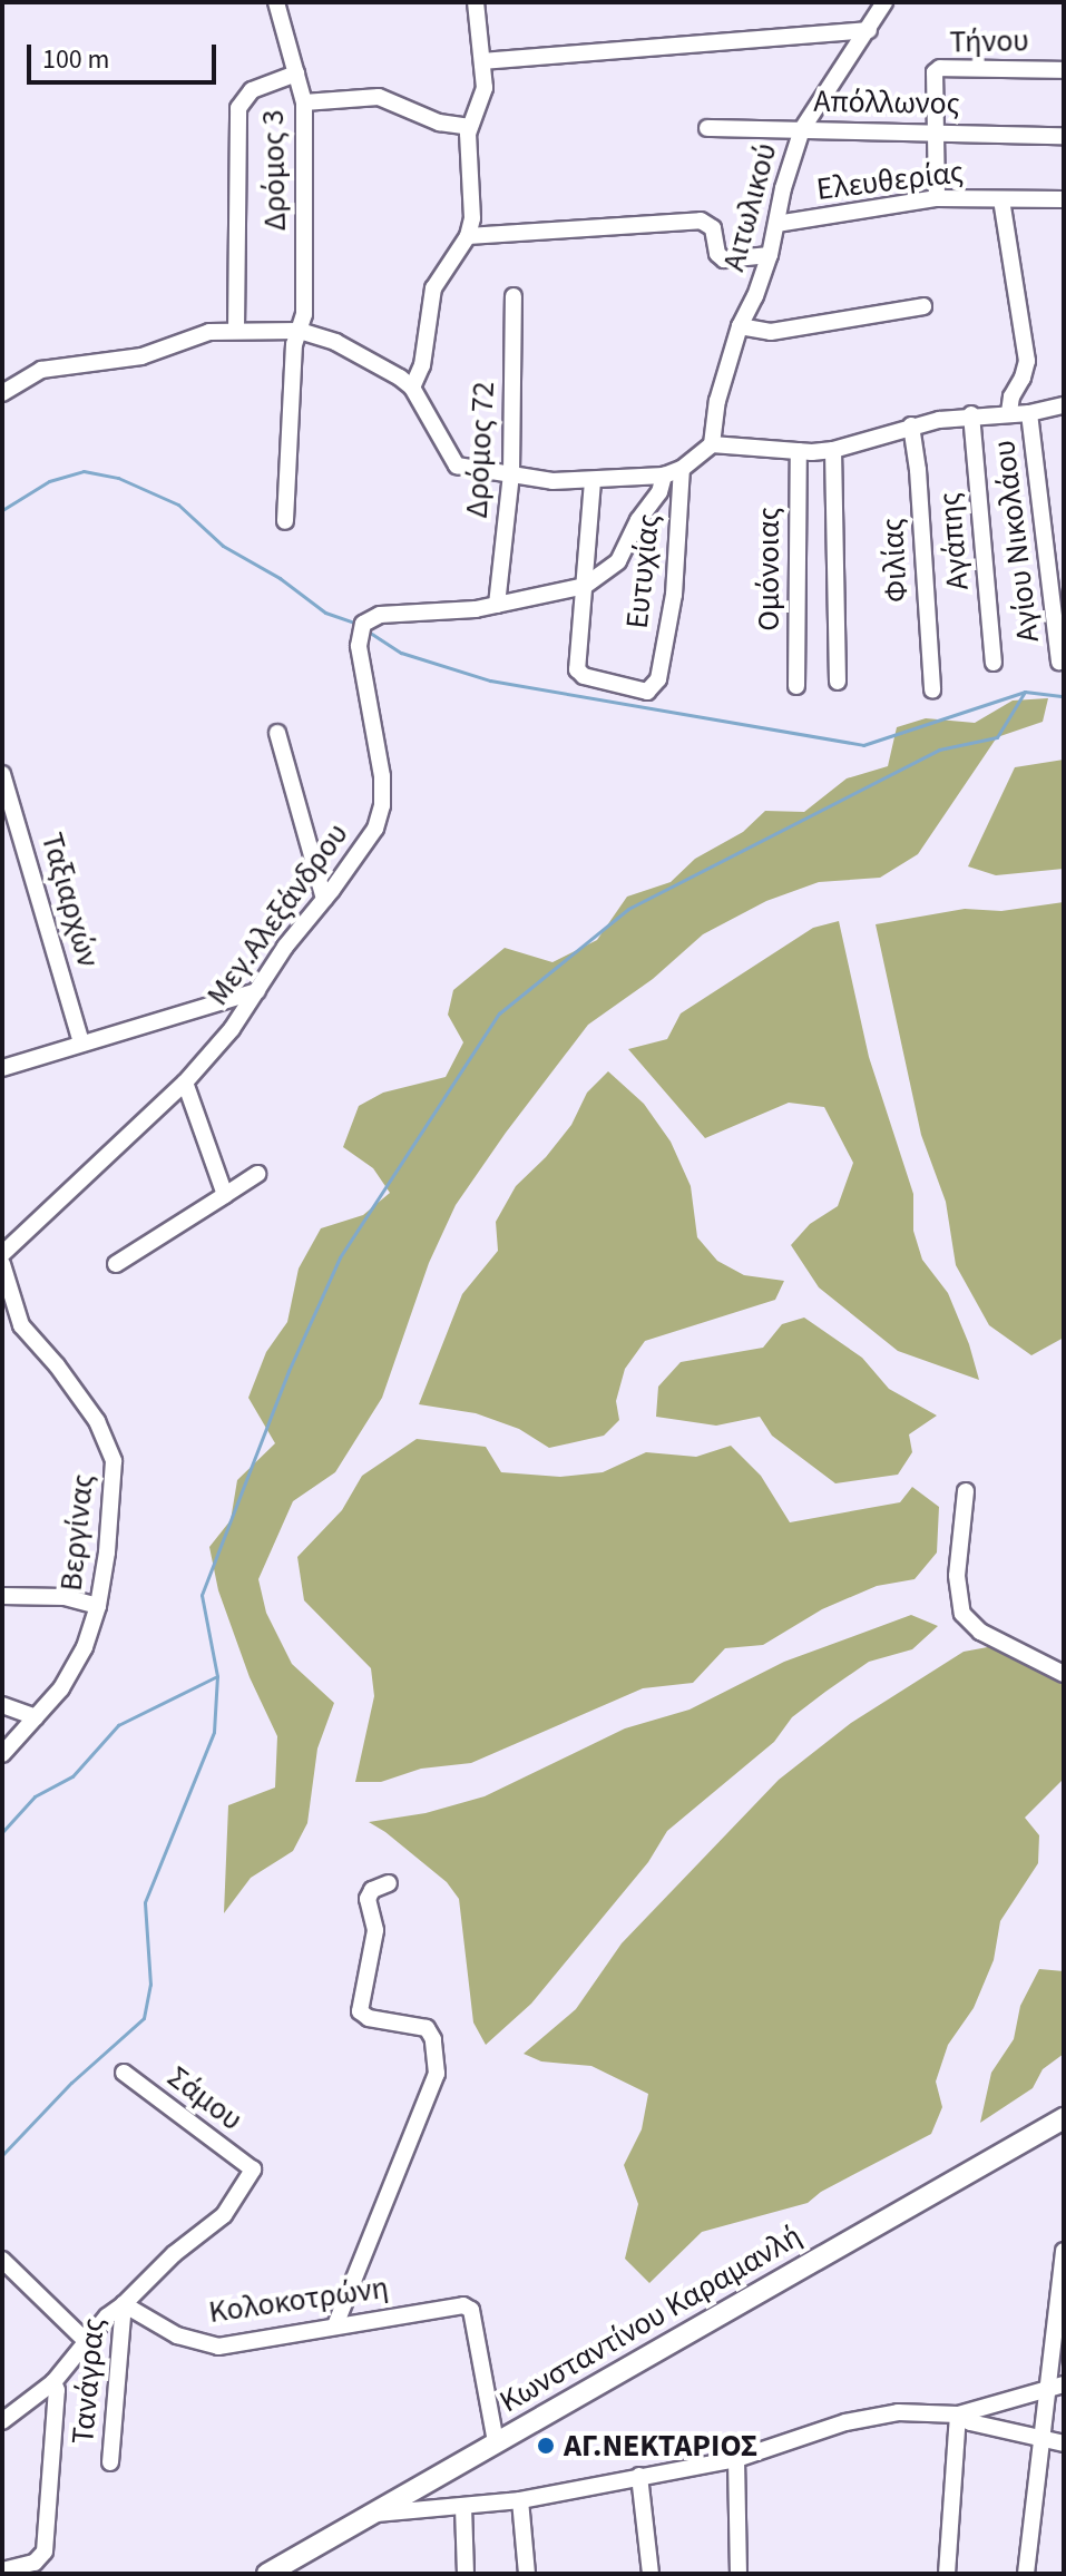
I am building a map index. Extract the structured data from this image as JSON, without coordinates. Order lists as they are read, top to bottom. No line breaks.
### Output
{"streets":{"main road":["Κωνσταντίνου Καραμανλή"],"street":["Τήνου","Απόλλωνος","Δρόμος 3","Ελευθερίας","Αιτωλικού","Δρόμος 72","Αγάπης","Αγίου Νικολάου","Φιλίας","Ομόνοιας","Ευτυχίας","Ταξιαρχών","Μεγ.Αλεξάνδρου","Βεργίνας","Σάμου","Κολοκοτρώνη","Τανάγρας"]},"crossings":[["Τήνου","Απόλλωνος"],["Τήνου","Ελευθερίας"],["Απόλλωνος","Αιτωλικού"],["Ελευθερίας","Αιτωλικού"],["Ελευθερίας","Αγίου Νικολάου"],["Δρόμος 72","Μεγ.Αλεξάνδρου"],["Ευτυχίας","Μεγ.Αλεξάνδρου"],["Σάμου","Κολοκοτρώνη"],["Σάμου","Τανάγρας"],["Κολοκοτρώνη","Κωνσταντίνου Καραμανλή"],["Κολοκοτρώνη","Τανάγρας"]],"places":["ΑΓ.ΝΕΚΤΑΡΙΟΣ"],"scale_bar":"100 m"}
